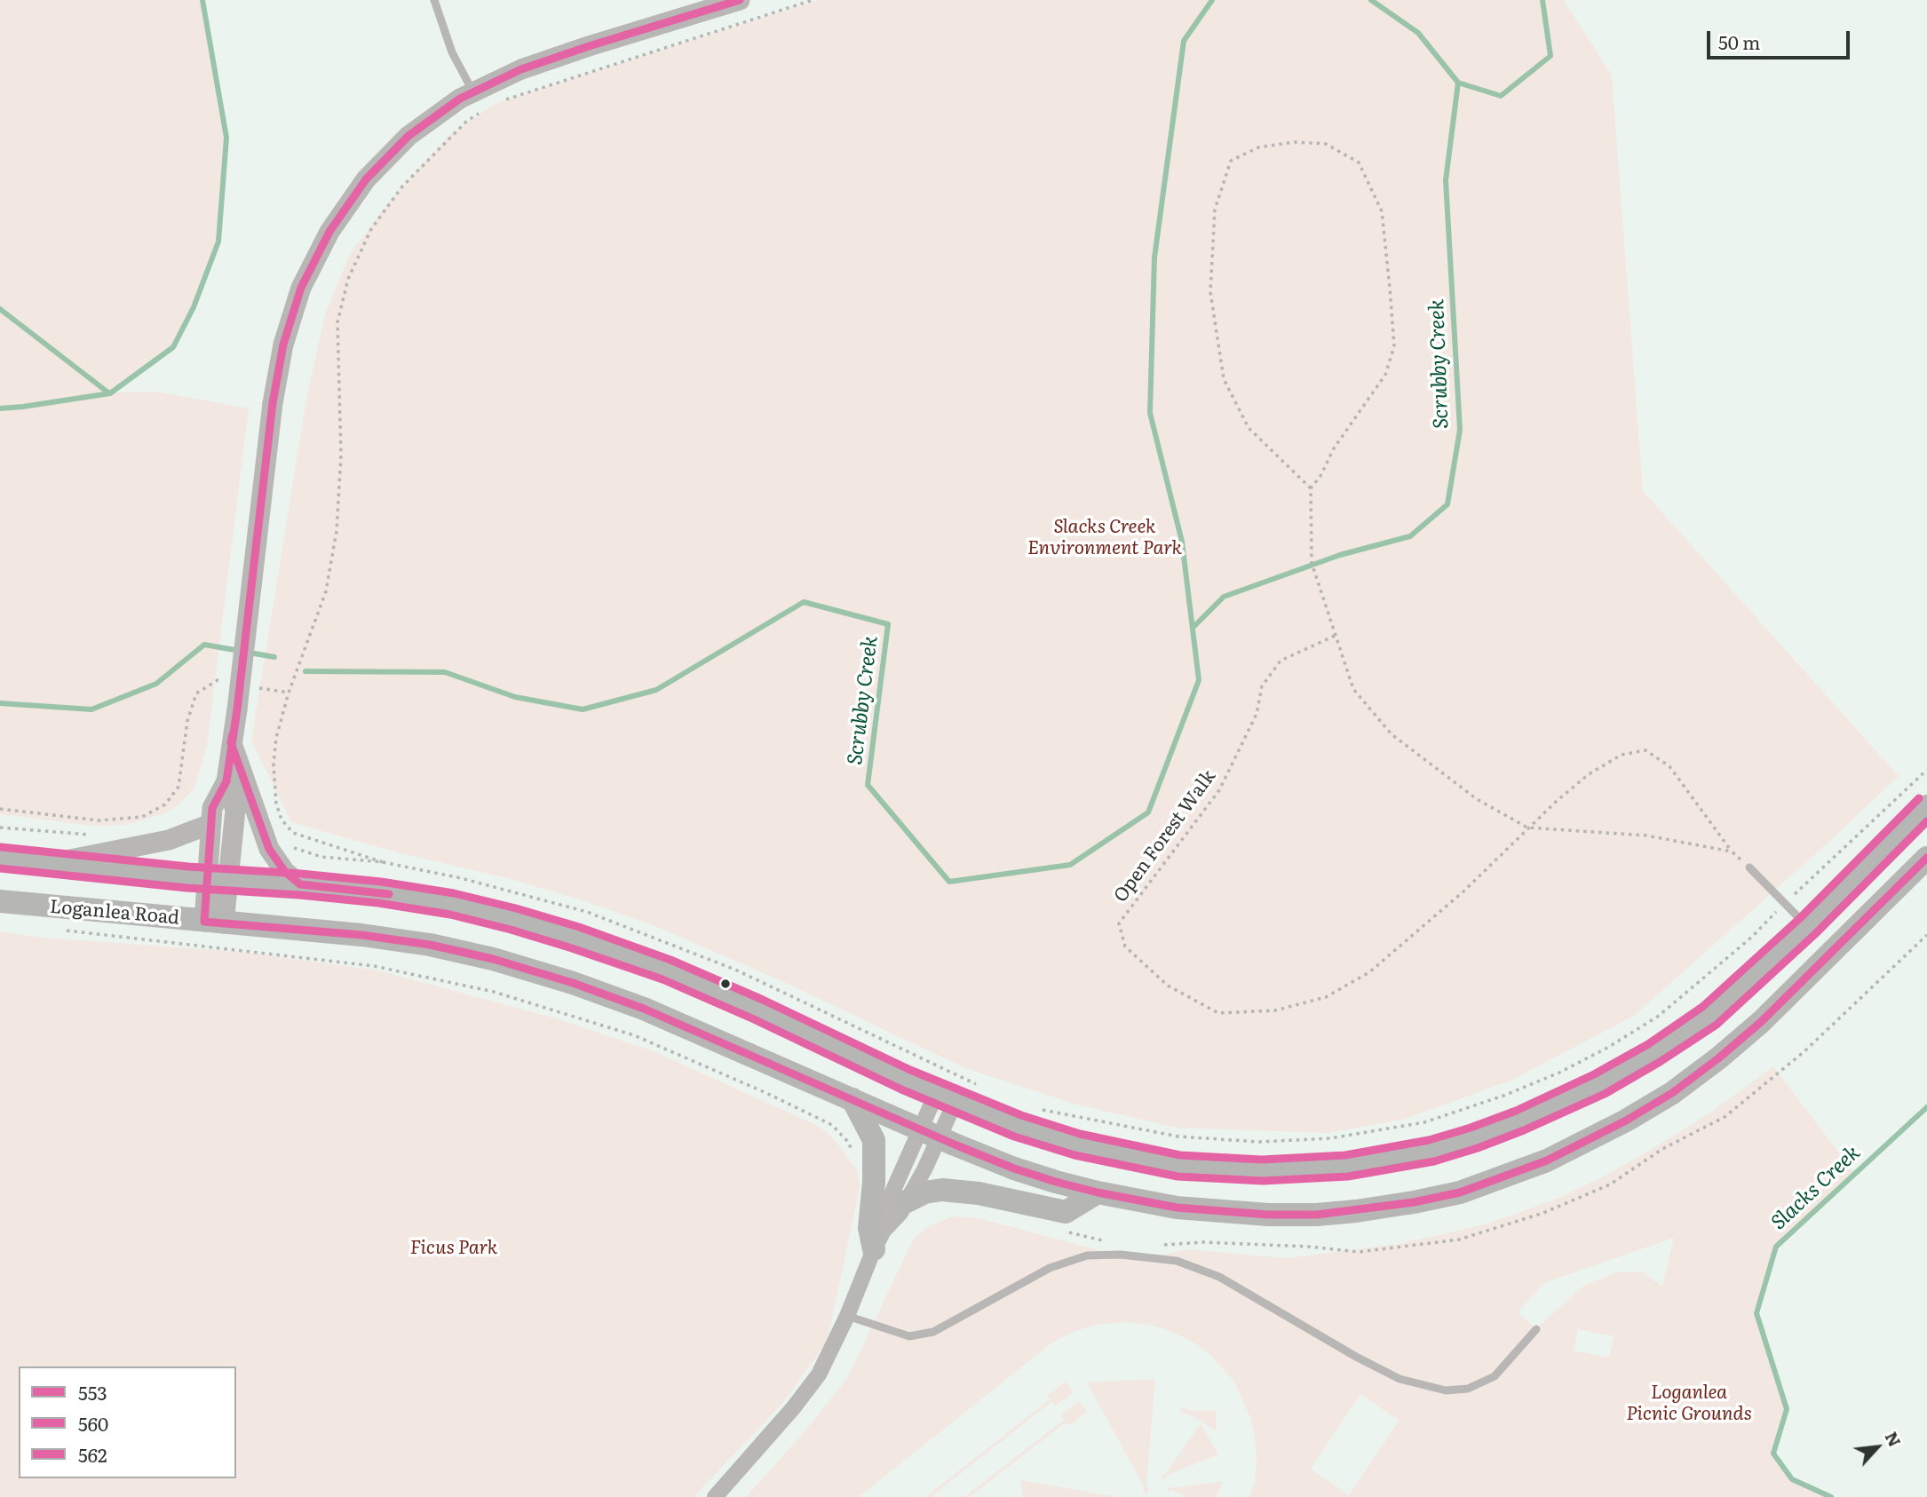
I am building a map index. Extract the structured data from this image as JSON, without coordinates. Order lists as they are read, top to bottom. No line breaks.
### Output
{"streets":{"main road":["Loganlea Road"],"path":["Open Forest Walk"]},"water":["Scrubby Creek","Slacks Creek"],"parks":["Slacks Creek Environment Park","Ficus Park","Loganlea Picnic Grounds"],"lines":["transit line 553","transit line 562","transit line 560"],"legend":["553","560","562"],"scale_bar":"50 m","north":"top right"}
